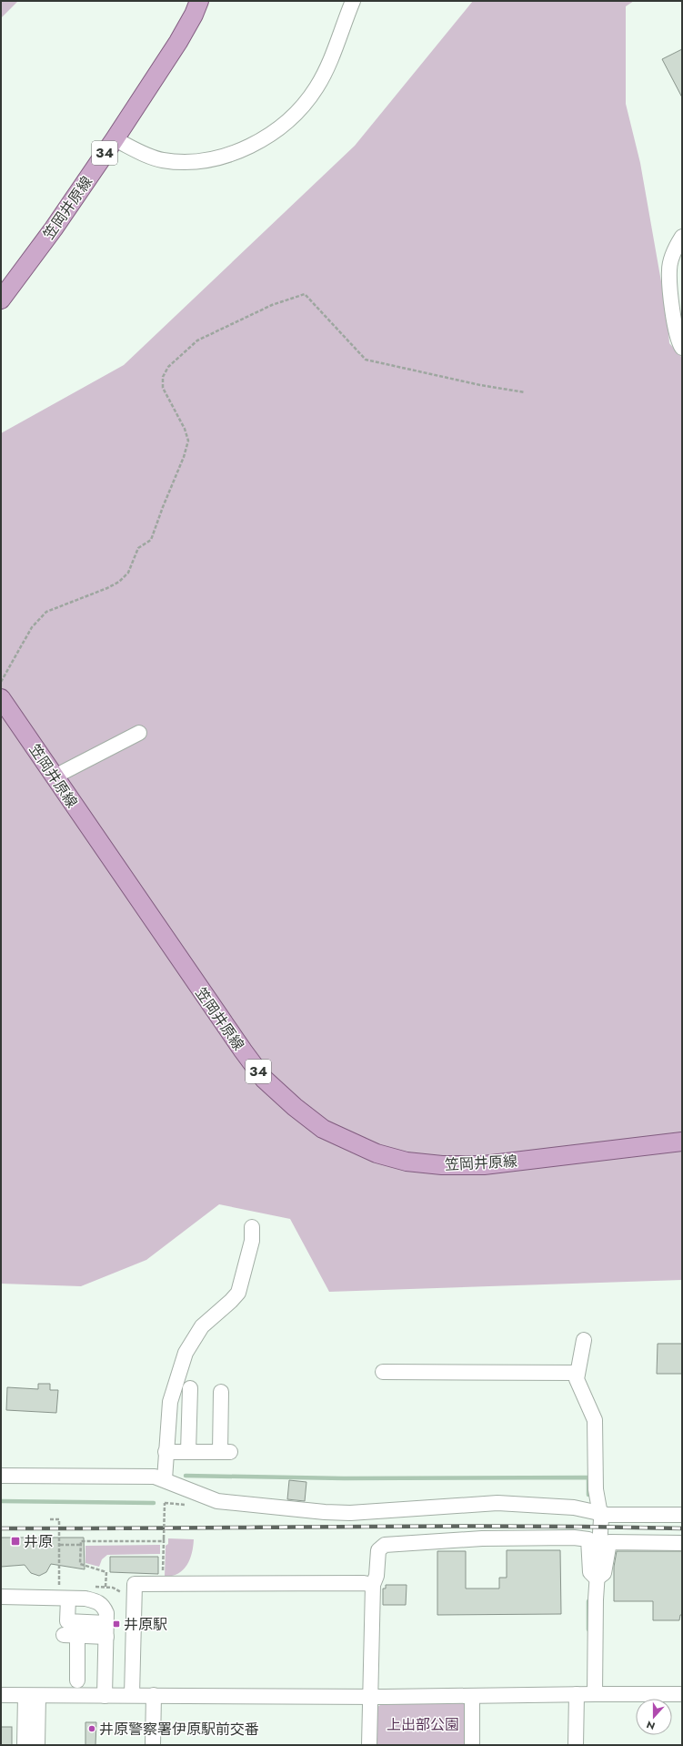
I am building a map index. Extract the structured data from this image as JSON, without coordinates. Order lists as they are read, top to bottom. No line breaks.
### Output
{"streets":{"main road":["34","笠岡井原線"]},"parks":["上出部公園"],"places":{"transit":["井原","井原駅"],"other":["井原警察署伊原駅前交番"]},"north":"bottom"}
